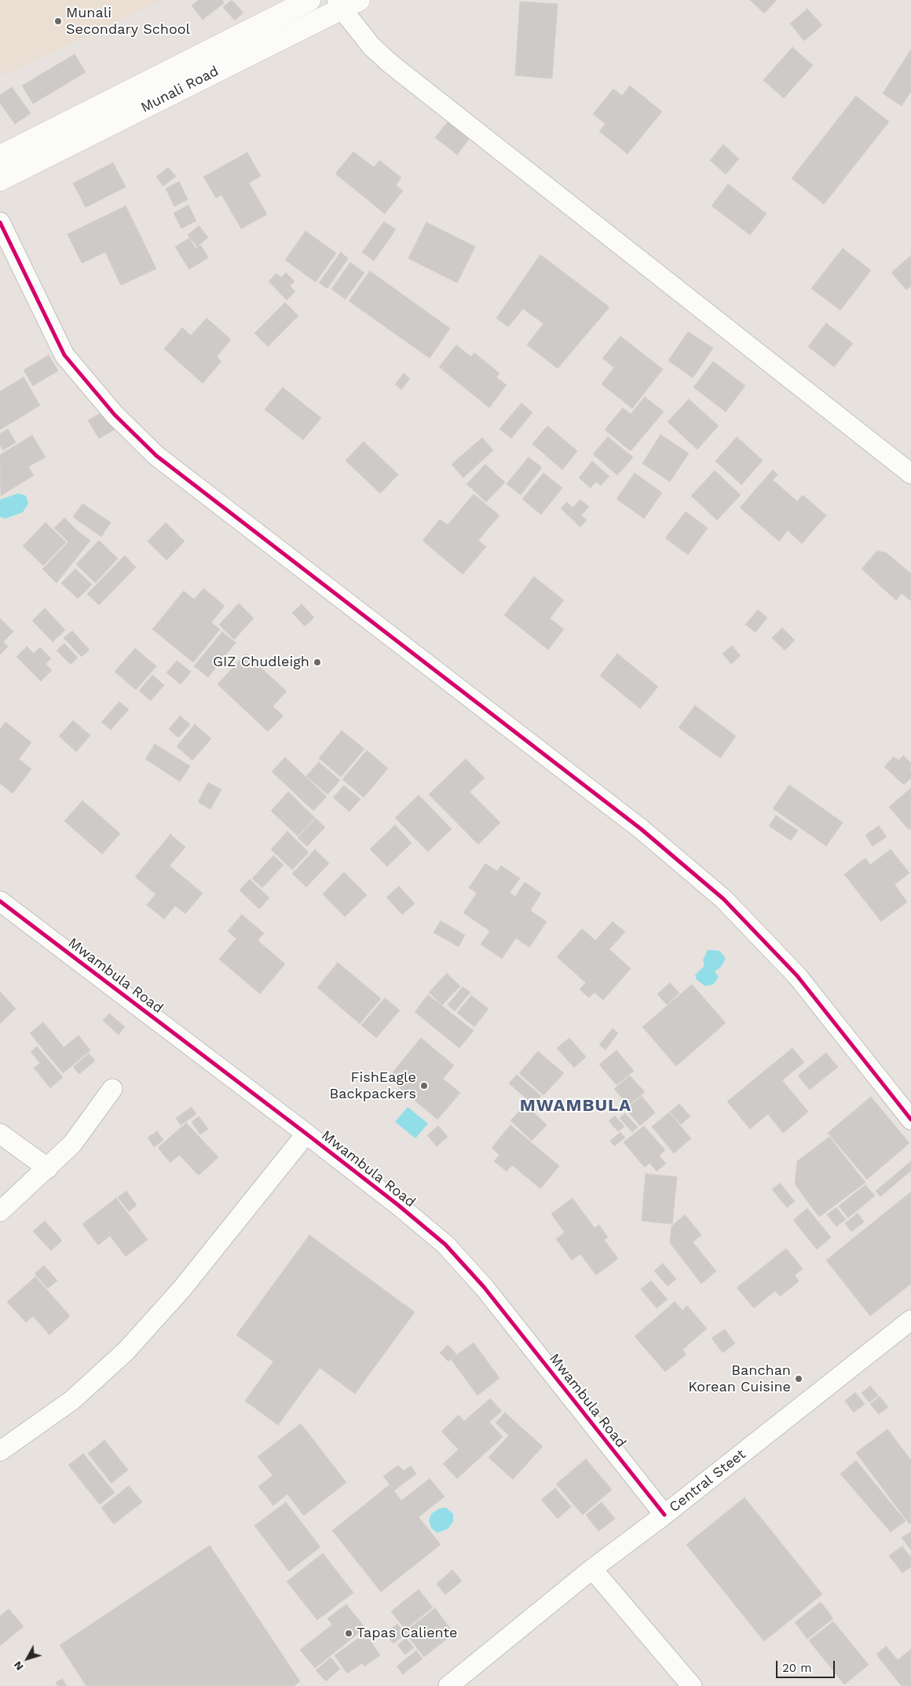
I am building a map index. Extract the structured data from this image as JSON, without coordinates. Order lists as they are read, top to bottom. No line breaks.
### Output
{"streets":{"main road":["Munali Road"],"street":["Mwambula Road","Central Steet"]},"crossings":[["Mwambula Road","Central Steet"]],"districts":["MWAMBULA"],"places":["Munali Secondary School","GIZ Chudleigh","FishEagle Backpackers","Banchan Korean Cuisine","Tapas Caliente"],"scale_bar":"20 m","north":"bottom left"}
